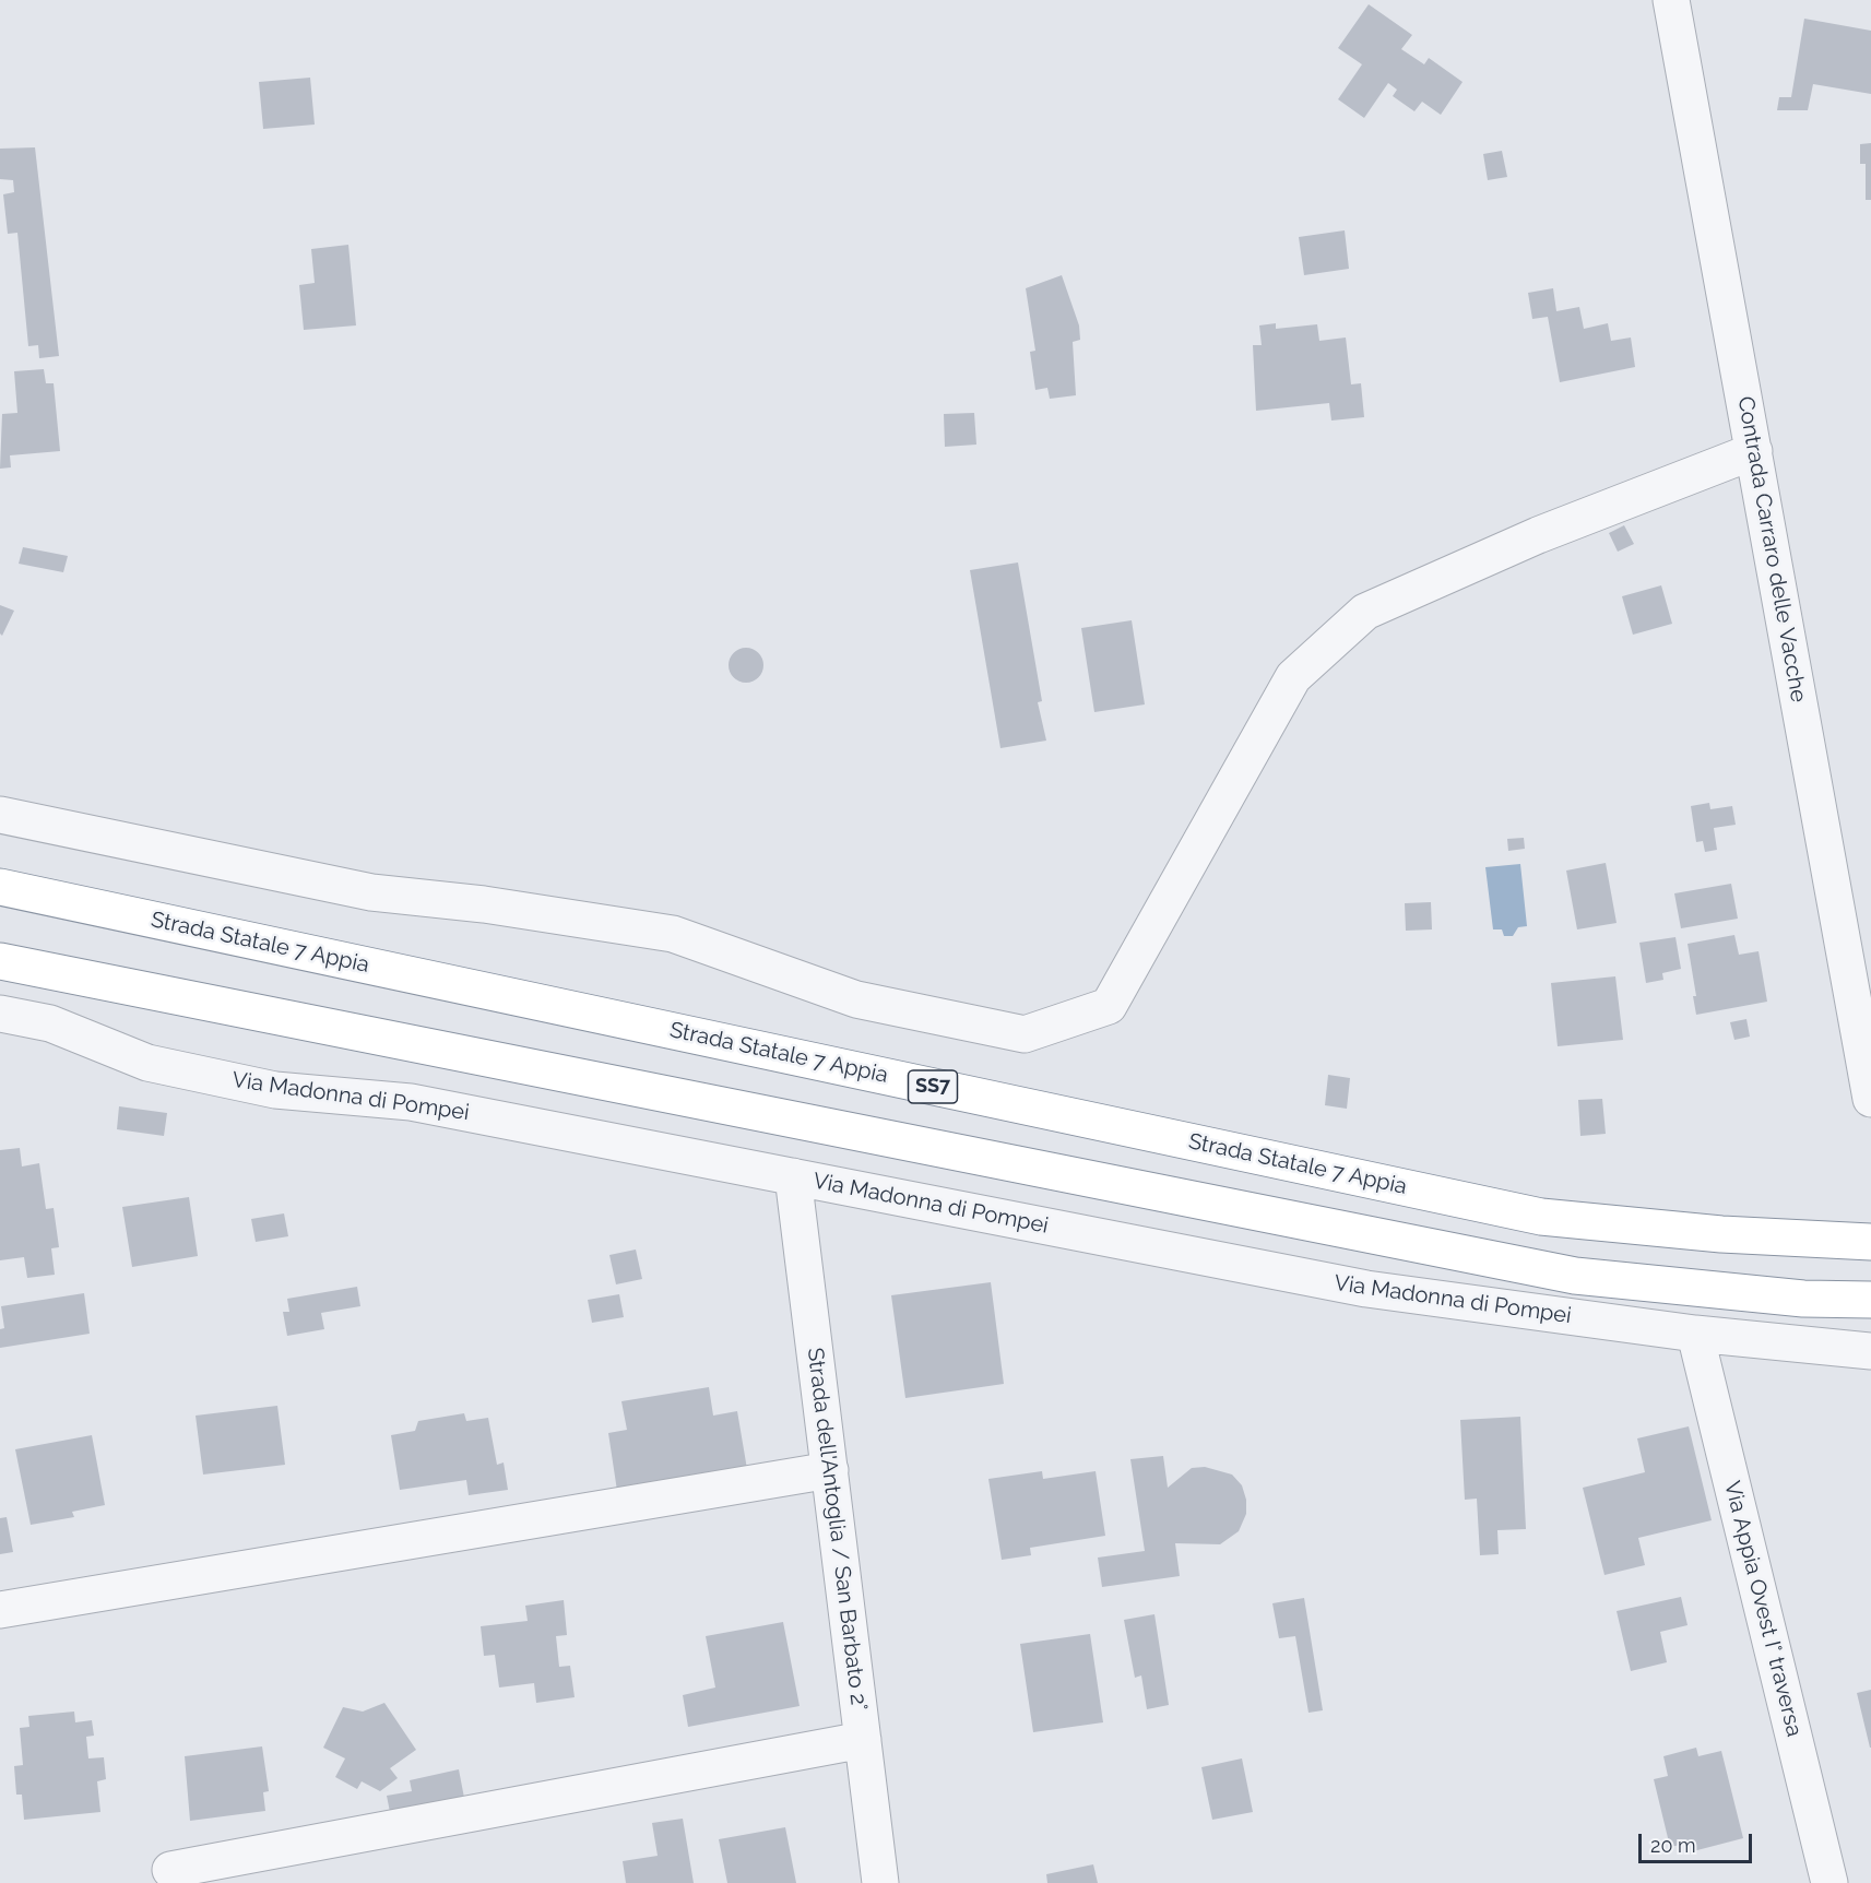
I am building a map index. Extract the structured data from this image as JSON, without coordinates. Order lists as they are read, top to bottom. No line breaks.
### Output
{"streets":{"highway":["Strada Statale 7 Appia","SS7"],"street":["Contrada Carraro delle Vacche","Via Madonna di Pompei","Strada dell'Antoglia / San Barbato 2°","Via Appia Ovest I° traversa"]},"crossings":[["Via Madonna di Pompei","Strada dell'Antoglia / San Barbato 2°"],["Via Madonna di Pompei","Via Appia Ovest I° traversa"]],"scale_bar":"20 m"}
